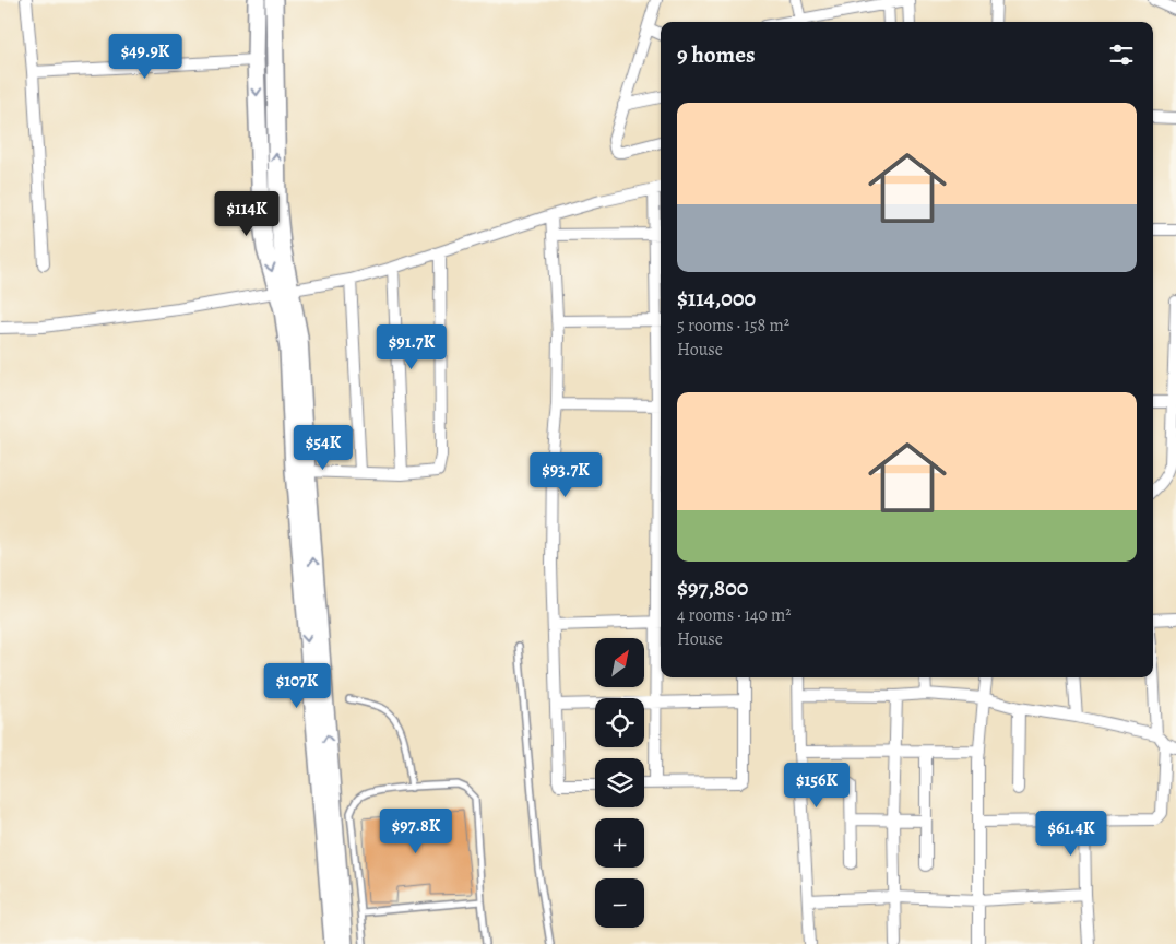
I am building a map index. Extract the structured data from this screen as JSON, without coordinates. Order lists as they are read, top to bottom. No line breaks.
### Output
{"north":"top right","page":{"heading":"9 homes","price":["$49.9K","$114K","$91.7K","$54K","$93.7K","$107K","$156K","$97.8K","$61.4K"],"list":[{"name":"$114,000","note":"5 rooms · 158 m² · House"},{"name":"$97,800","note":"4 rooms · 140 m² · House"}],"map_buttons":["+","−"]}}
